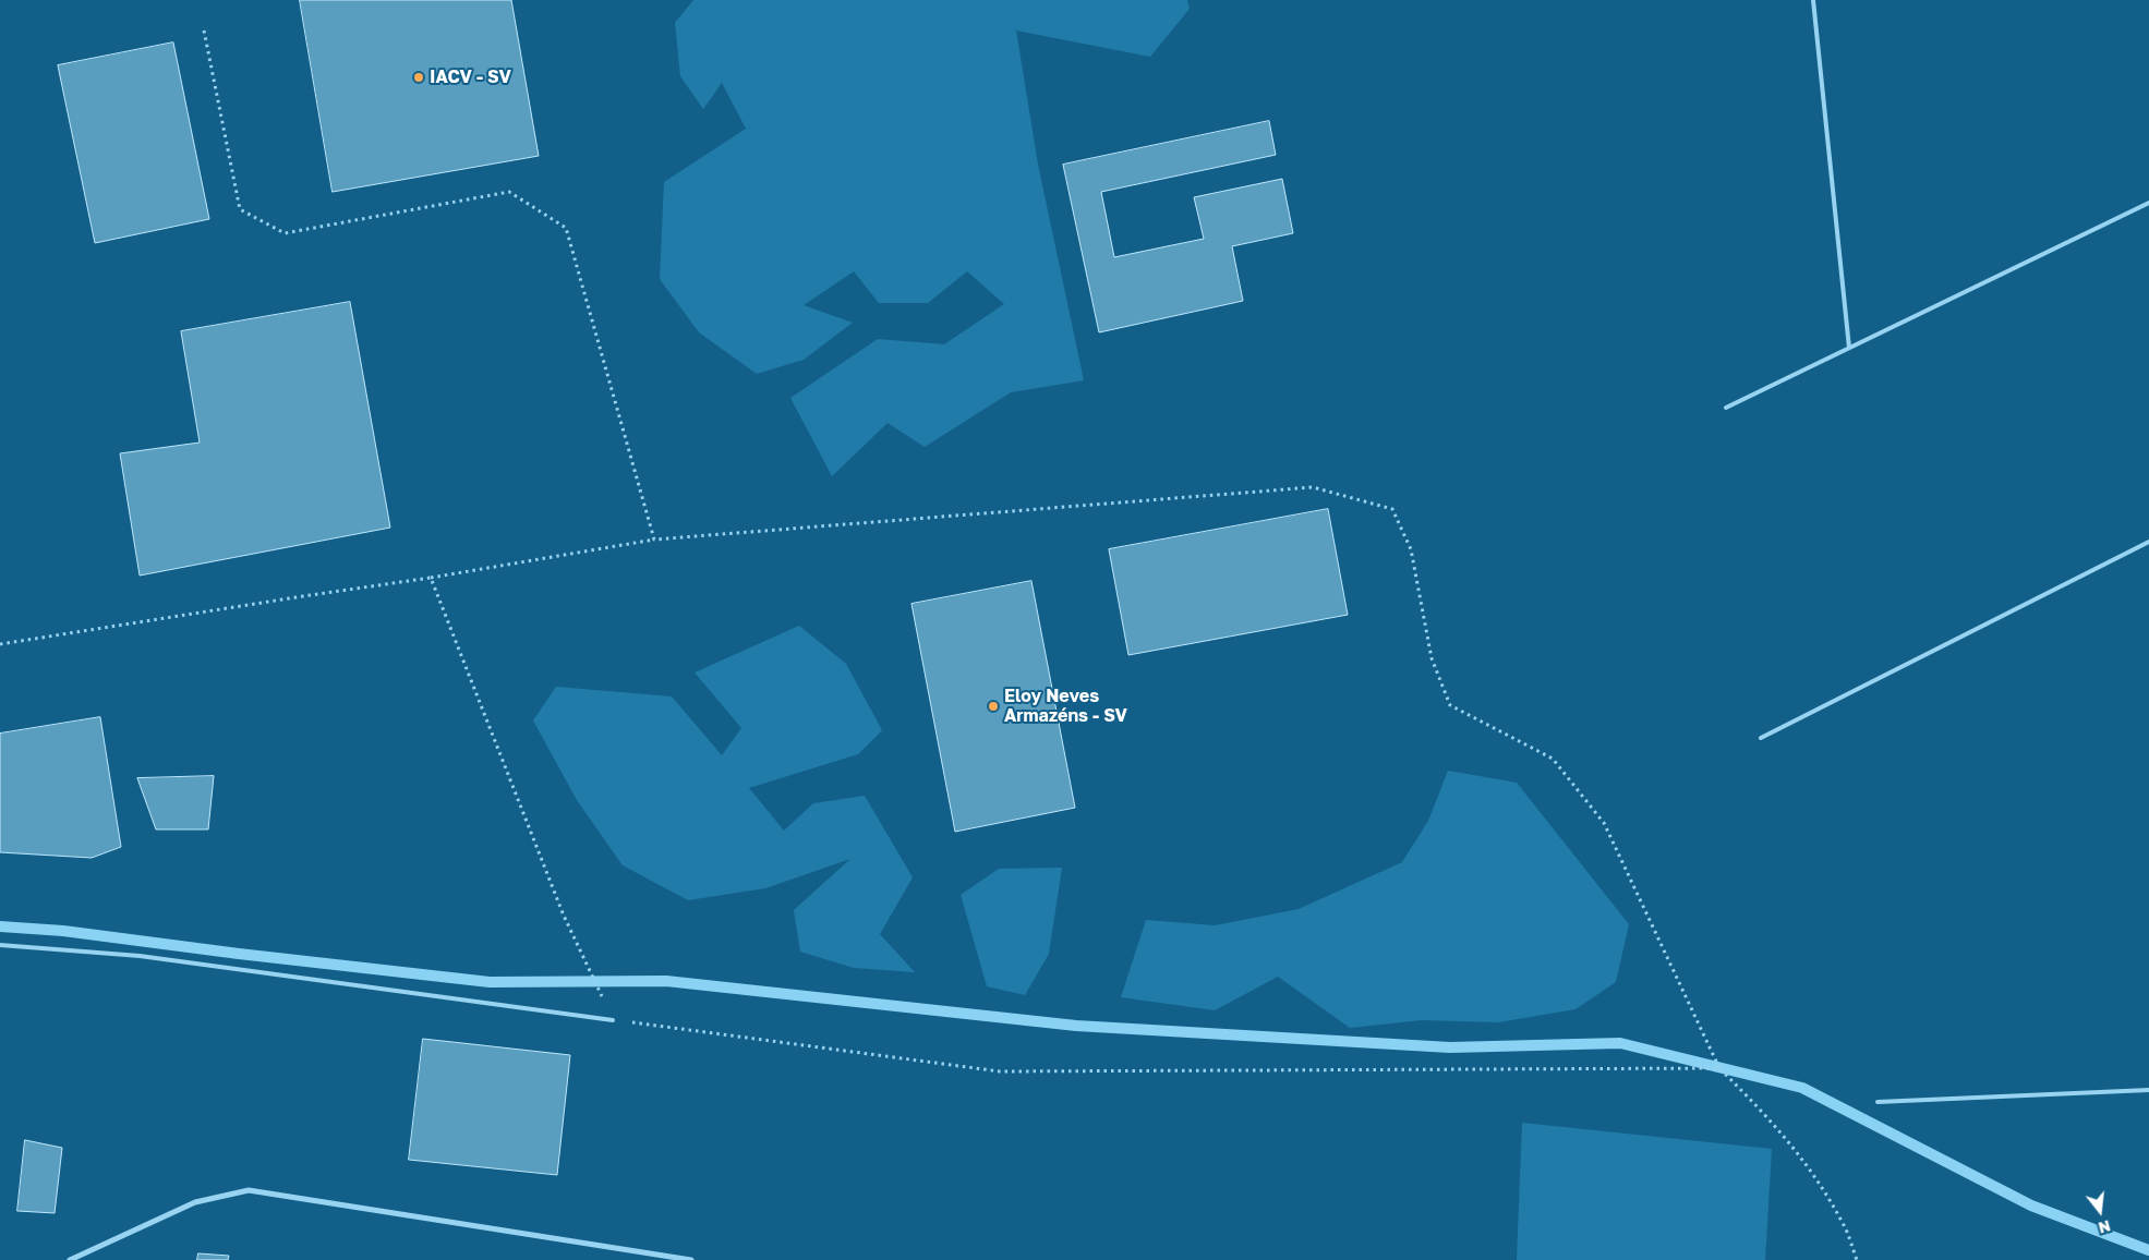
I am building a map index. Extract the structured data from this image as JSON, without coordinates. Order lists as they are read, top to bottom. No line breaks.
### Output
{"places":["IACV - SV","Eloy Neves Armazéns - SV"],"north":"bottom"}
